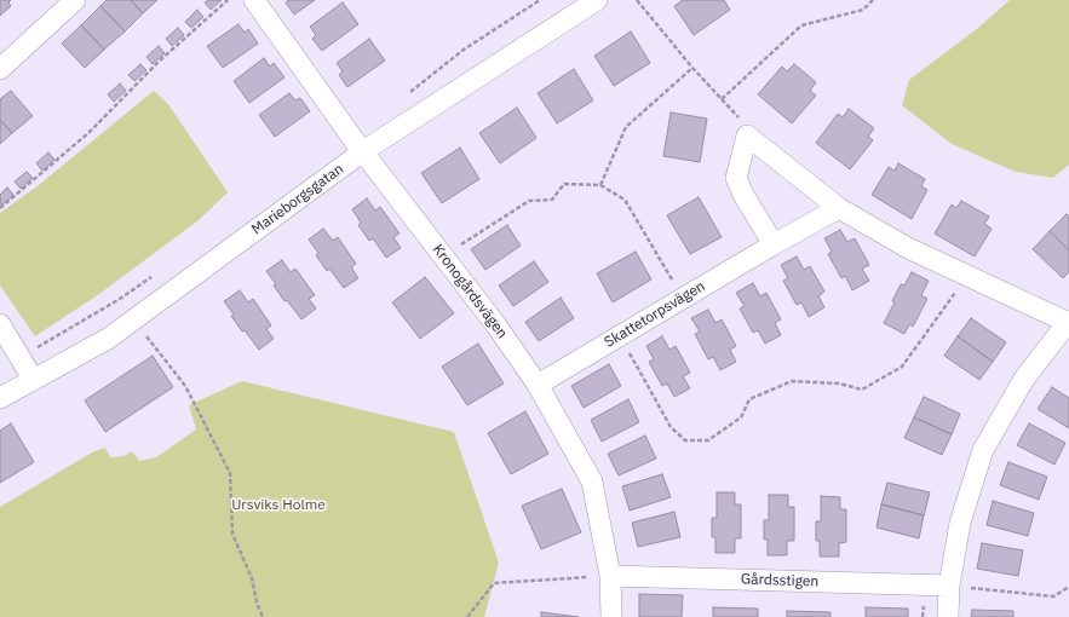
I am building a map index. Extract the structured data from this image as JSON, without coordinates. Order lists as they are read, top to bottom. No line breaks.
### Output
{"streets":{"street":["Marieborgsgatan","Kronogårdsvägen","Skattetorpsvägen","Gårdsstigen"]},"crossings":[["Marieborgsgatan","Kronogårdsvägen"],["Kronogårdsvägen","Skattetorpsvägen"],["Kronogårdsvägen","Gårdsstigen"]],"parks":["Ursviks Holme"]}
